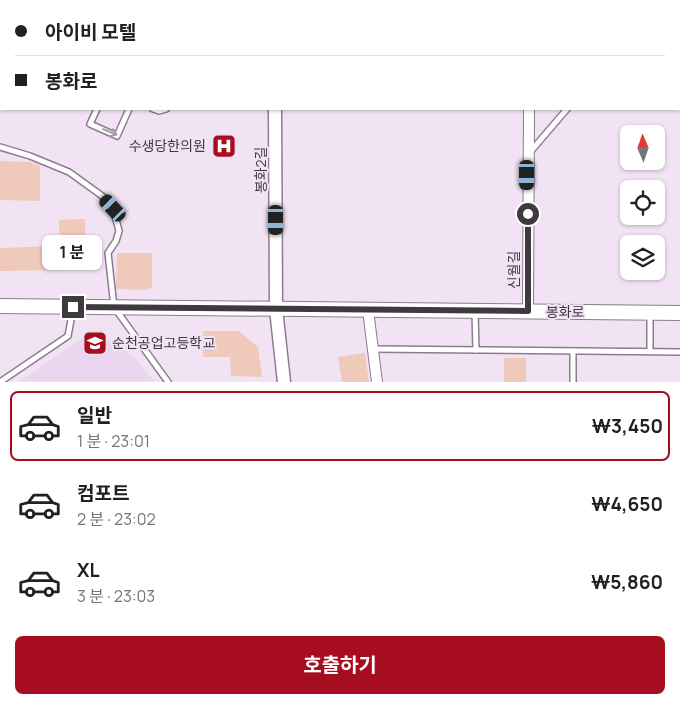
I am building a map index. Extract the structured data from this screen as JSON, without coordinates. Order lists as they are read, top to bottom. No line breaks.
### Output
{"streets":{"main road":["봉화로"],"street":["봉화2길","신월길"]},"crossings":[["봉화2길","봉화로"],["신월길","봉화로"]],"places":{"hospital":["수생당한의원"],"school or university":["순천공업고등학교"]},"north":"top","page":{"banner":["아이비 모텔","봉화로"],"bubble":"1 분","list":[{"name":"일반","note":"1 분 · 23:01","value":"₩3,450"},{"name":"컴포트","note":"2 분 · 23:02","value":"₩4,650"},{"name":"XL","note":"3 분 · 23:03","value":"₩5,860"}],"buttons":"호출하기"}}
